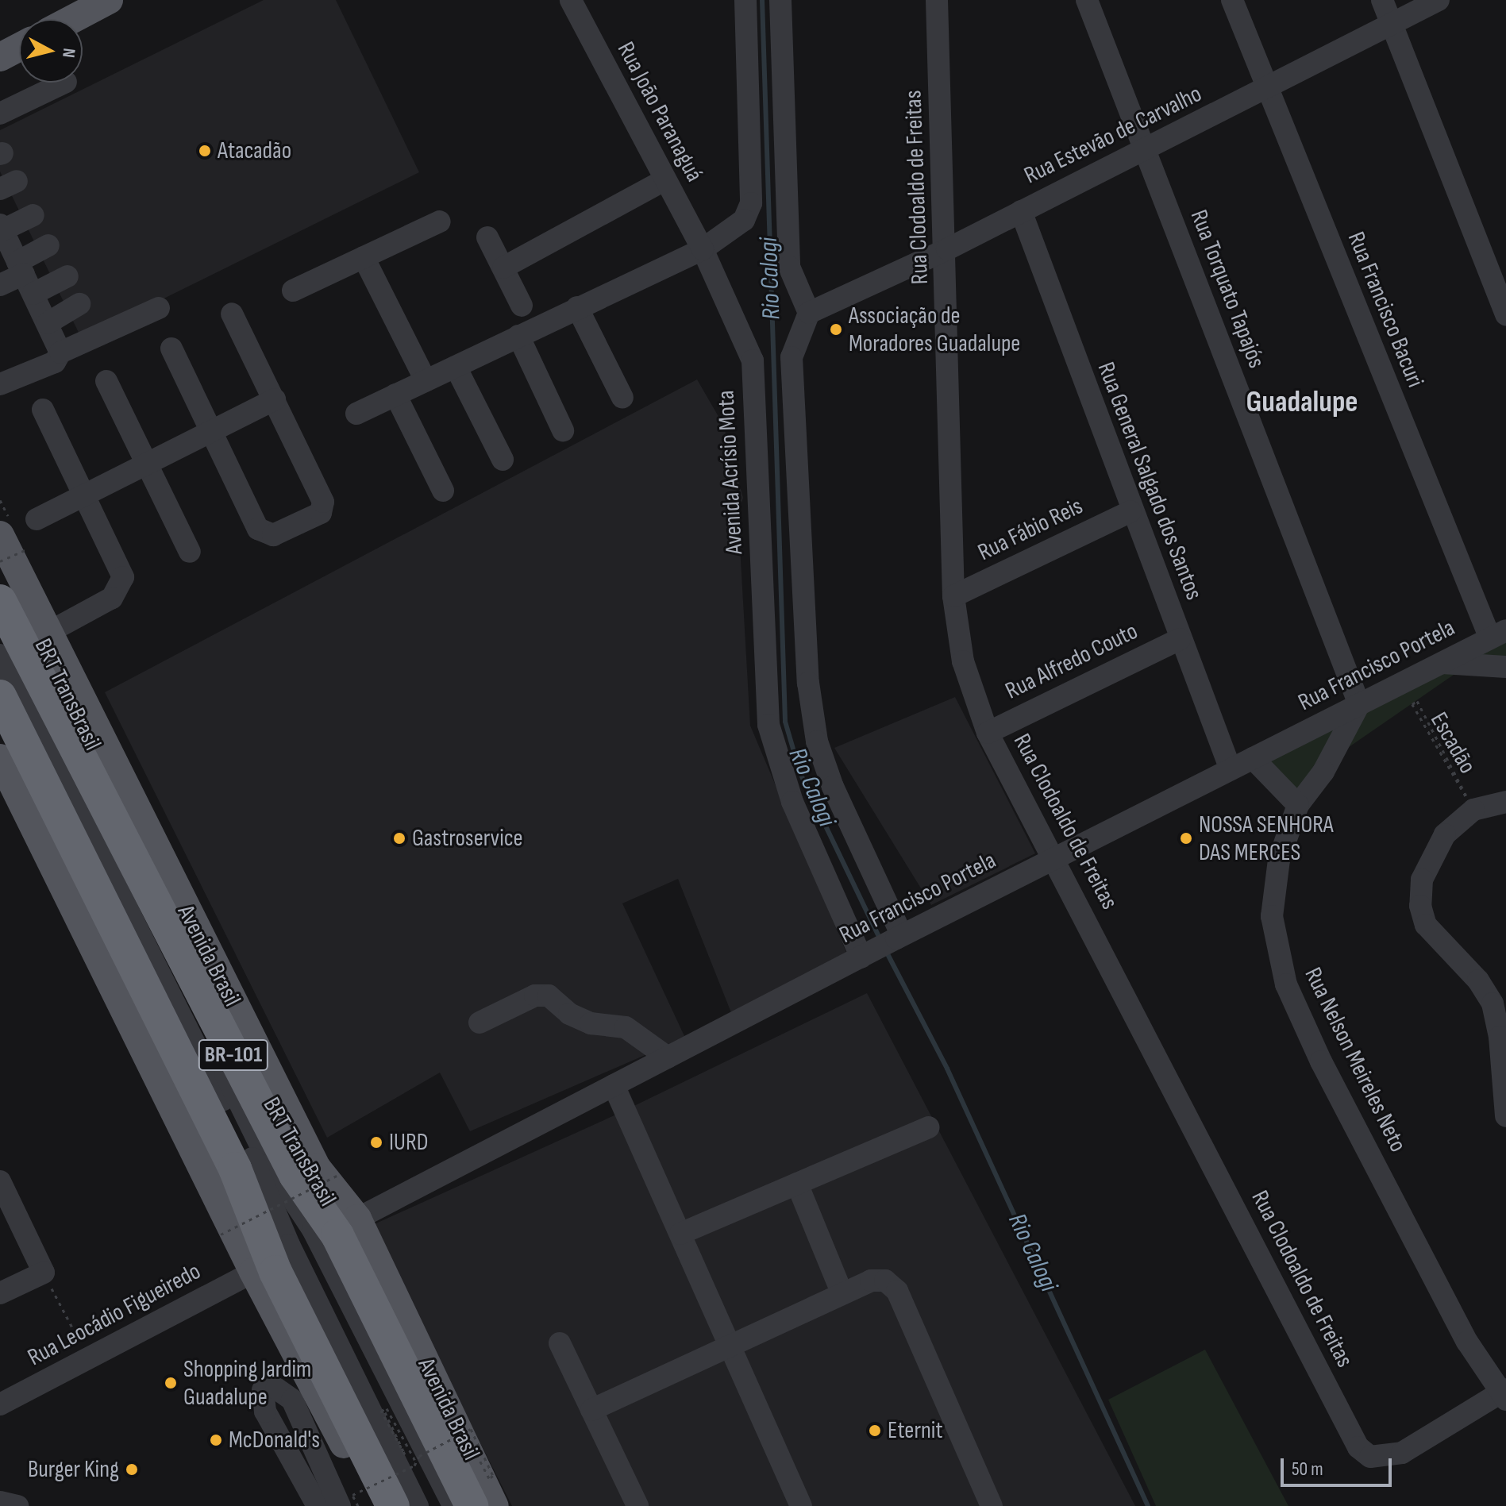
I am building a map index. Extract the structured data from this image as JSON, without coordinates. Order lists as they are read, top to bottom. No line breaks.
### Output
{"streets":{"highway":["Avenida Brasil","BR-101"],"street":["Rua João Paranaguá","Rua Estevão de Carvalho","Rua Clodoaldo de Freitas","Rua Torquato Tapajós","Rua Francisco Bacuri","Avenida Acrísio Mota","Rua General Salgado dos Santos","Rua Fábio Reis","Rua Alfredo Couto","Rua Francisco Portela","BRT TransBrasil","Rua Nelson Meireles Neto","Rua Leocádio Figueiredo"],"path":["Escadão"]},"crossings":[["Rua João Paranaguá","Avenida Acrísio Mota"],["Rua Estevão de Carvalho","Rua Clodoaldo de Freitas"],["Rua Estevão de Carvalho","Rua Torquato Tapajós"],["Rua Estevão de Carvalho","Rua Francisco Bacuri"],["Rua Estevão de Carvalho","Rua General Salgado dos Santos"],["Rua Clodoaldo de Freitas","Rua Fábio Reis"],["Rua Clodoaldo de Freitas","Rua Alfredo Couto"],["Rua Clodoaldo de Freitas","Rua Francisco Portela"],["Rua Clodoaldo de Freitas","Rua Nelson Meireles Neto"],["Rua Torquato Tapajós","Rua Francisco Portela"],["Rua Torquato Tapajós","Rua Nelson Meireles Neto"],["Rua Francisco Bacuri","Rua Francisco Portela"],["Avenida Acrísio Mota","Rua Francisco Portela"],["Rua General Salgado dos Santos","Rua Fábio Reis"],["Rua General Salgado dos Santos","Rua Alfredo Couto"],["Rua General Salgado dos Santos","Rua Francisco Portela"],["Rua Francisco Portela","Avenida Brasil"],["Rua Francisco Portela","Rua Nelson Meireles Neto"]],"districts":["Guadalupe"],"water":["Rio Calogi"],"places":["Atacadão","Associação de Moradores Guadalupe","Gastroservice","NOSSA SENHORA DAS MERCES","IURD","Shopping Jardim Guadalupe","Eternit","McDonald's","Burger King"],"scale_bar":"50 m","north":"right"}
